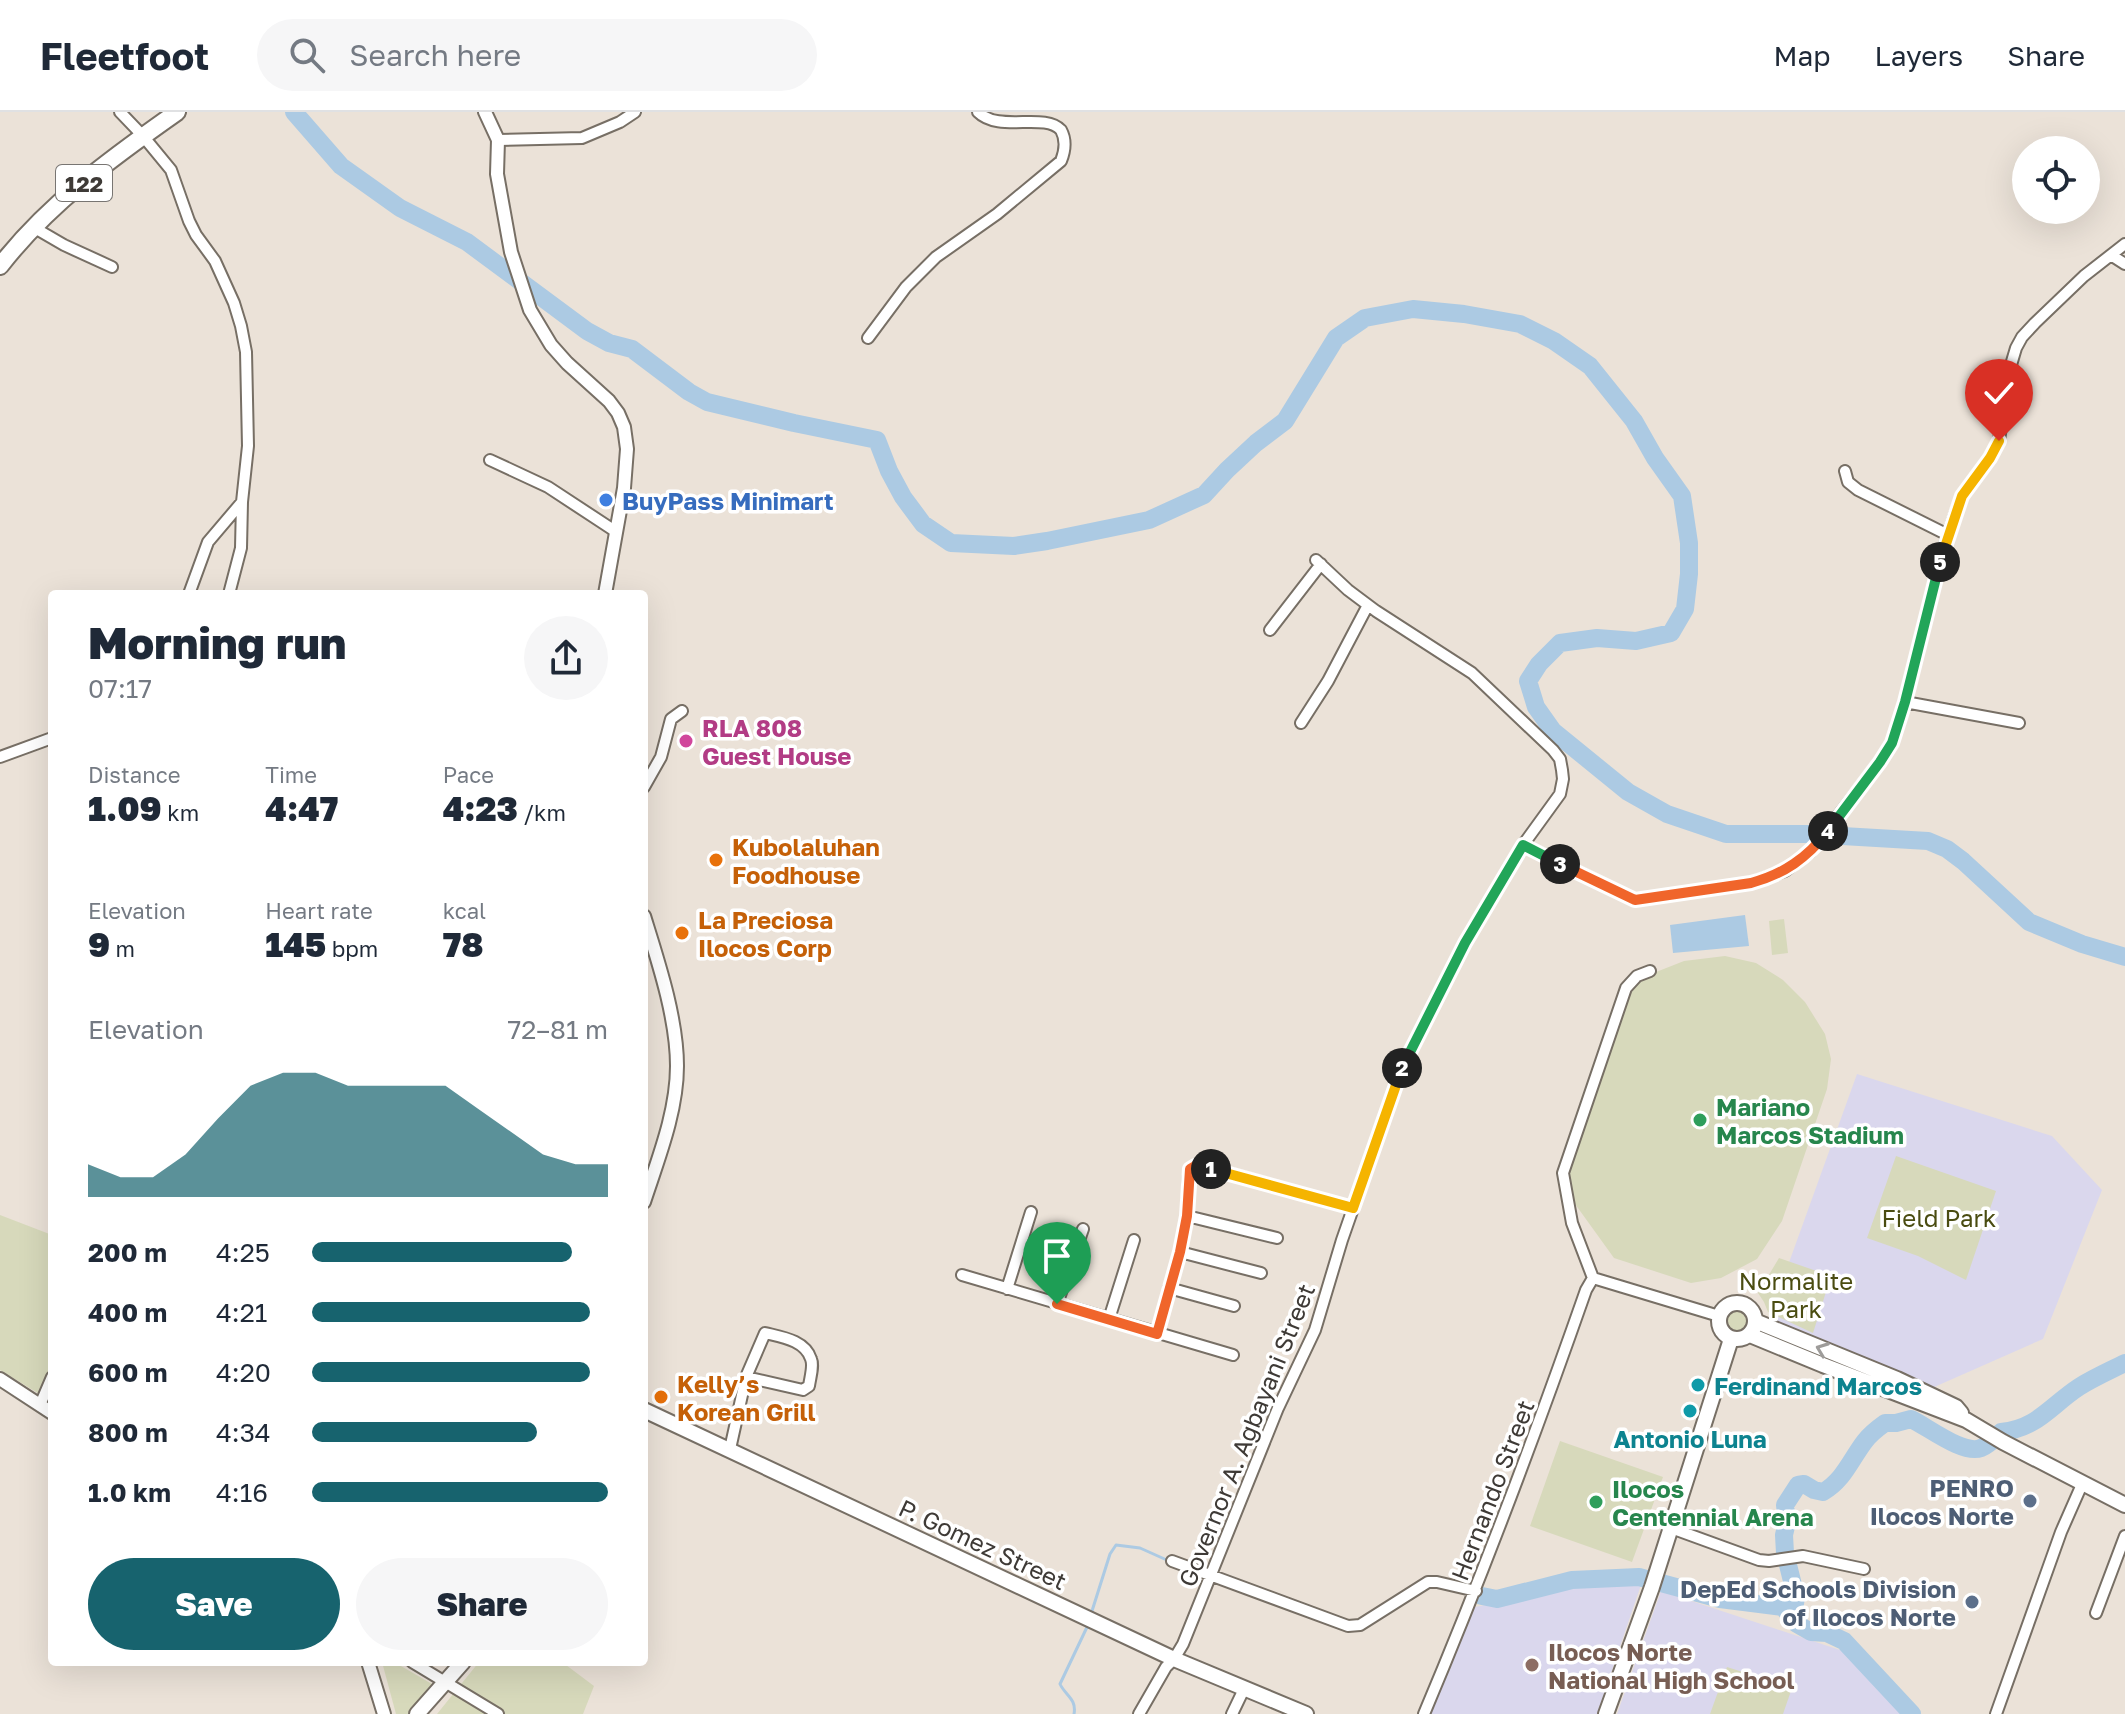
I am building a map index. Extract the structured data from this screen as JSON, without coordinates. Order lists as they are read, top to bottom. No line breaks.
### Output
{"streets":{"main road":["122","P. Gomez Street"],"street":["Governor A. Agbayani Street","Hernando Street"]},"crossings":[["Governor A. Agbayani Street","P. Gomez Street"]],"parks":["Field Park","Normalite Park"],"places":["BuyPass Minimart","RLA 808 Guest House","Kubolaluhan Foodhouse","La Preciosa Ilocos Corp","Mariano Marcos Stadium","Ferdinand Marcos","Kelly’s Korean Grill","Antonio Luna","PENRO Ilocos Norte","Ilocos Centennial Arena","DepEd Schools Division of Ilocos Norte","Ilocos Norte National High School"],"page":{"header":"Fleetfoot","search":"Search here","nav":["Map","Layers","Share"],"pins":["5","4","3","2","1"],"heading":["Morning run","07:17"],"stats":[["Distance","1.09 km"],["Time","4:47"],["Pace","4:23 /km"],["Elevation","9 m"],["Heart rate","145 bpm"],["kcal","78"]],"chart":["Elevation","72–81 m"],"list":[{"name":"200 m","note":"4:25"},{"name":"400 m","note":"4:21"},{"name":"600 m","note":"4:20"},{"name":"800 m","note":"4:34"},{"name":"1.0 km","note":"4:16"}],"buttons":["Save","Share"]}}
